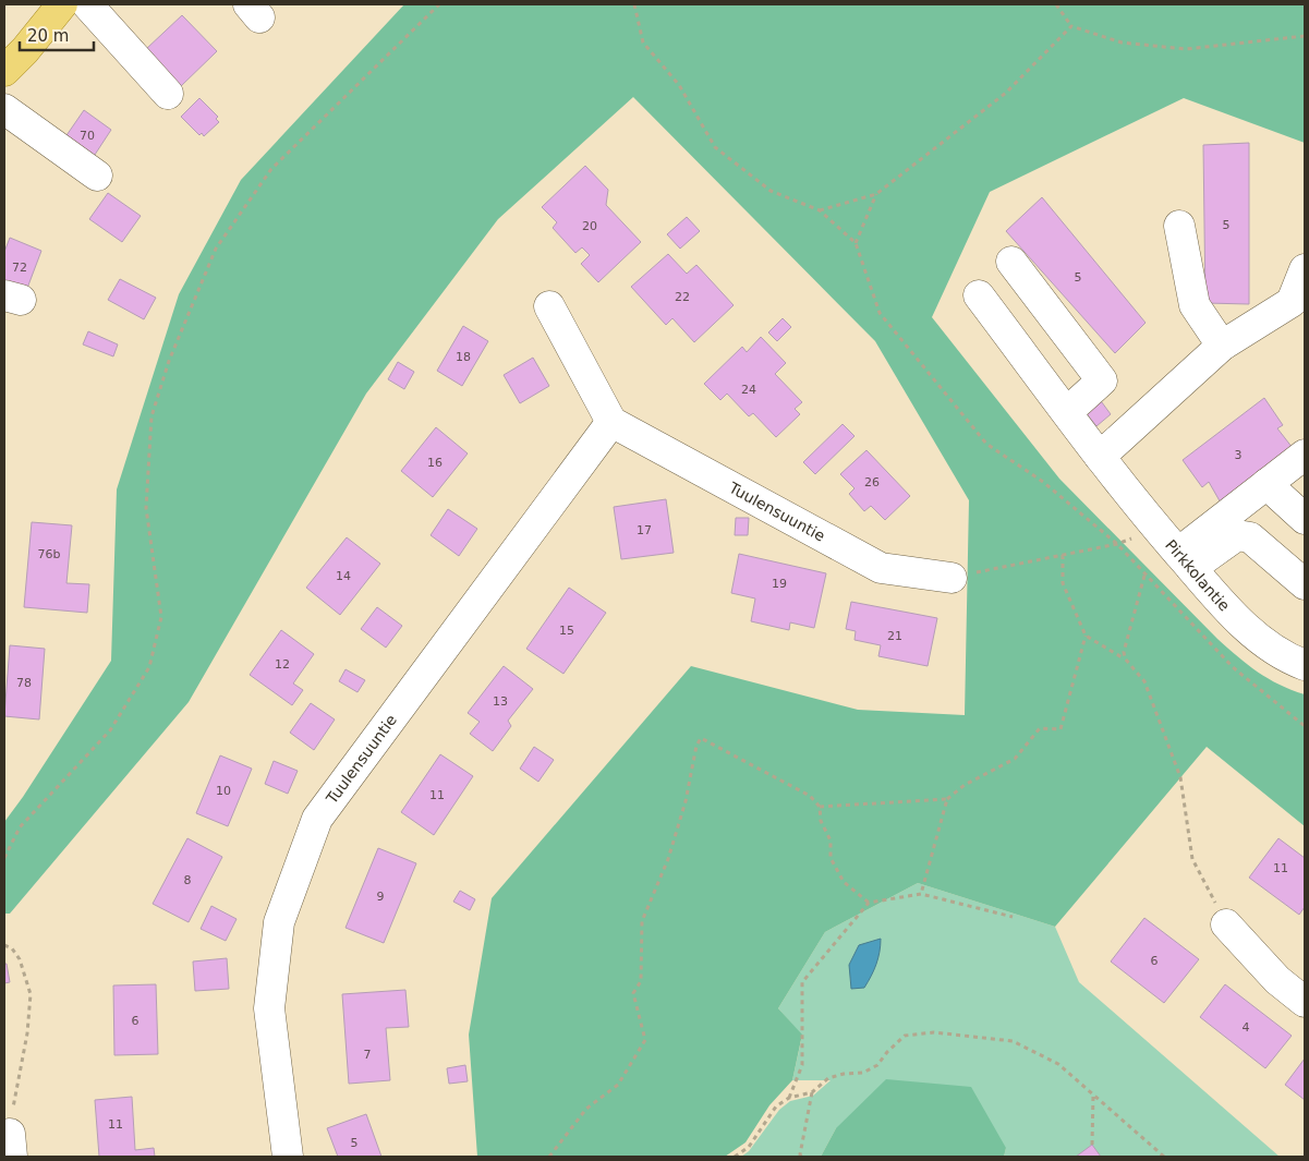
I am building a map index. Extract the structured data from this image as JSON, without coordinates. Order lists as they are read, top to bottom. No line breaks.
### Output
{"streets":{"street":["Tuulensuuntie","Pirkkolantie"]},"house_numbers":["70","5","20","72","5","22","18","24","3","16","26","17","76b","14","19","15","21","12","78","13","10","11","11","8","9","6","6","4","7","11","5"],"scale_bar":"20 m"}
